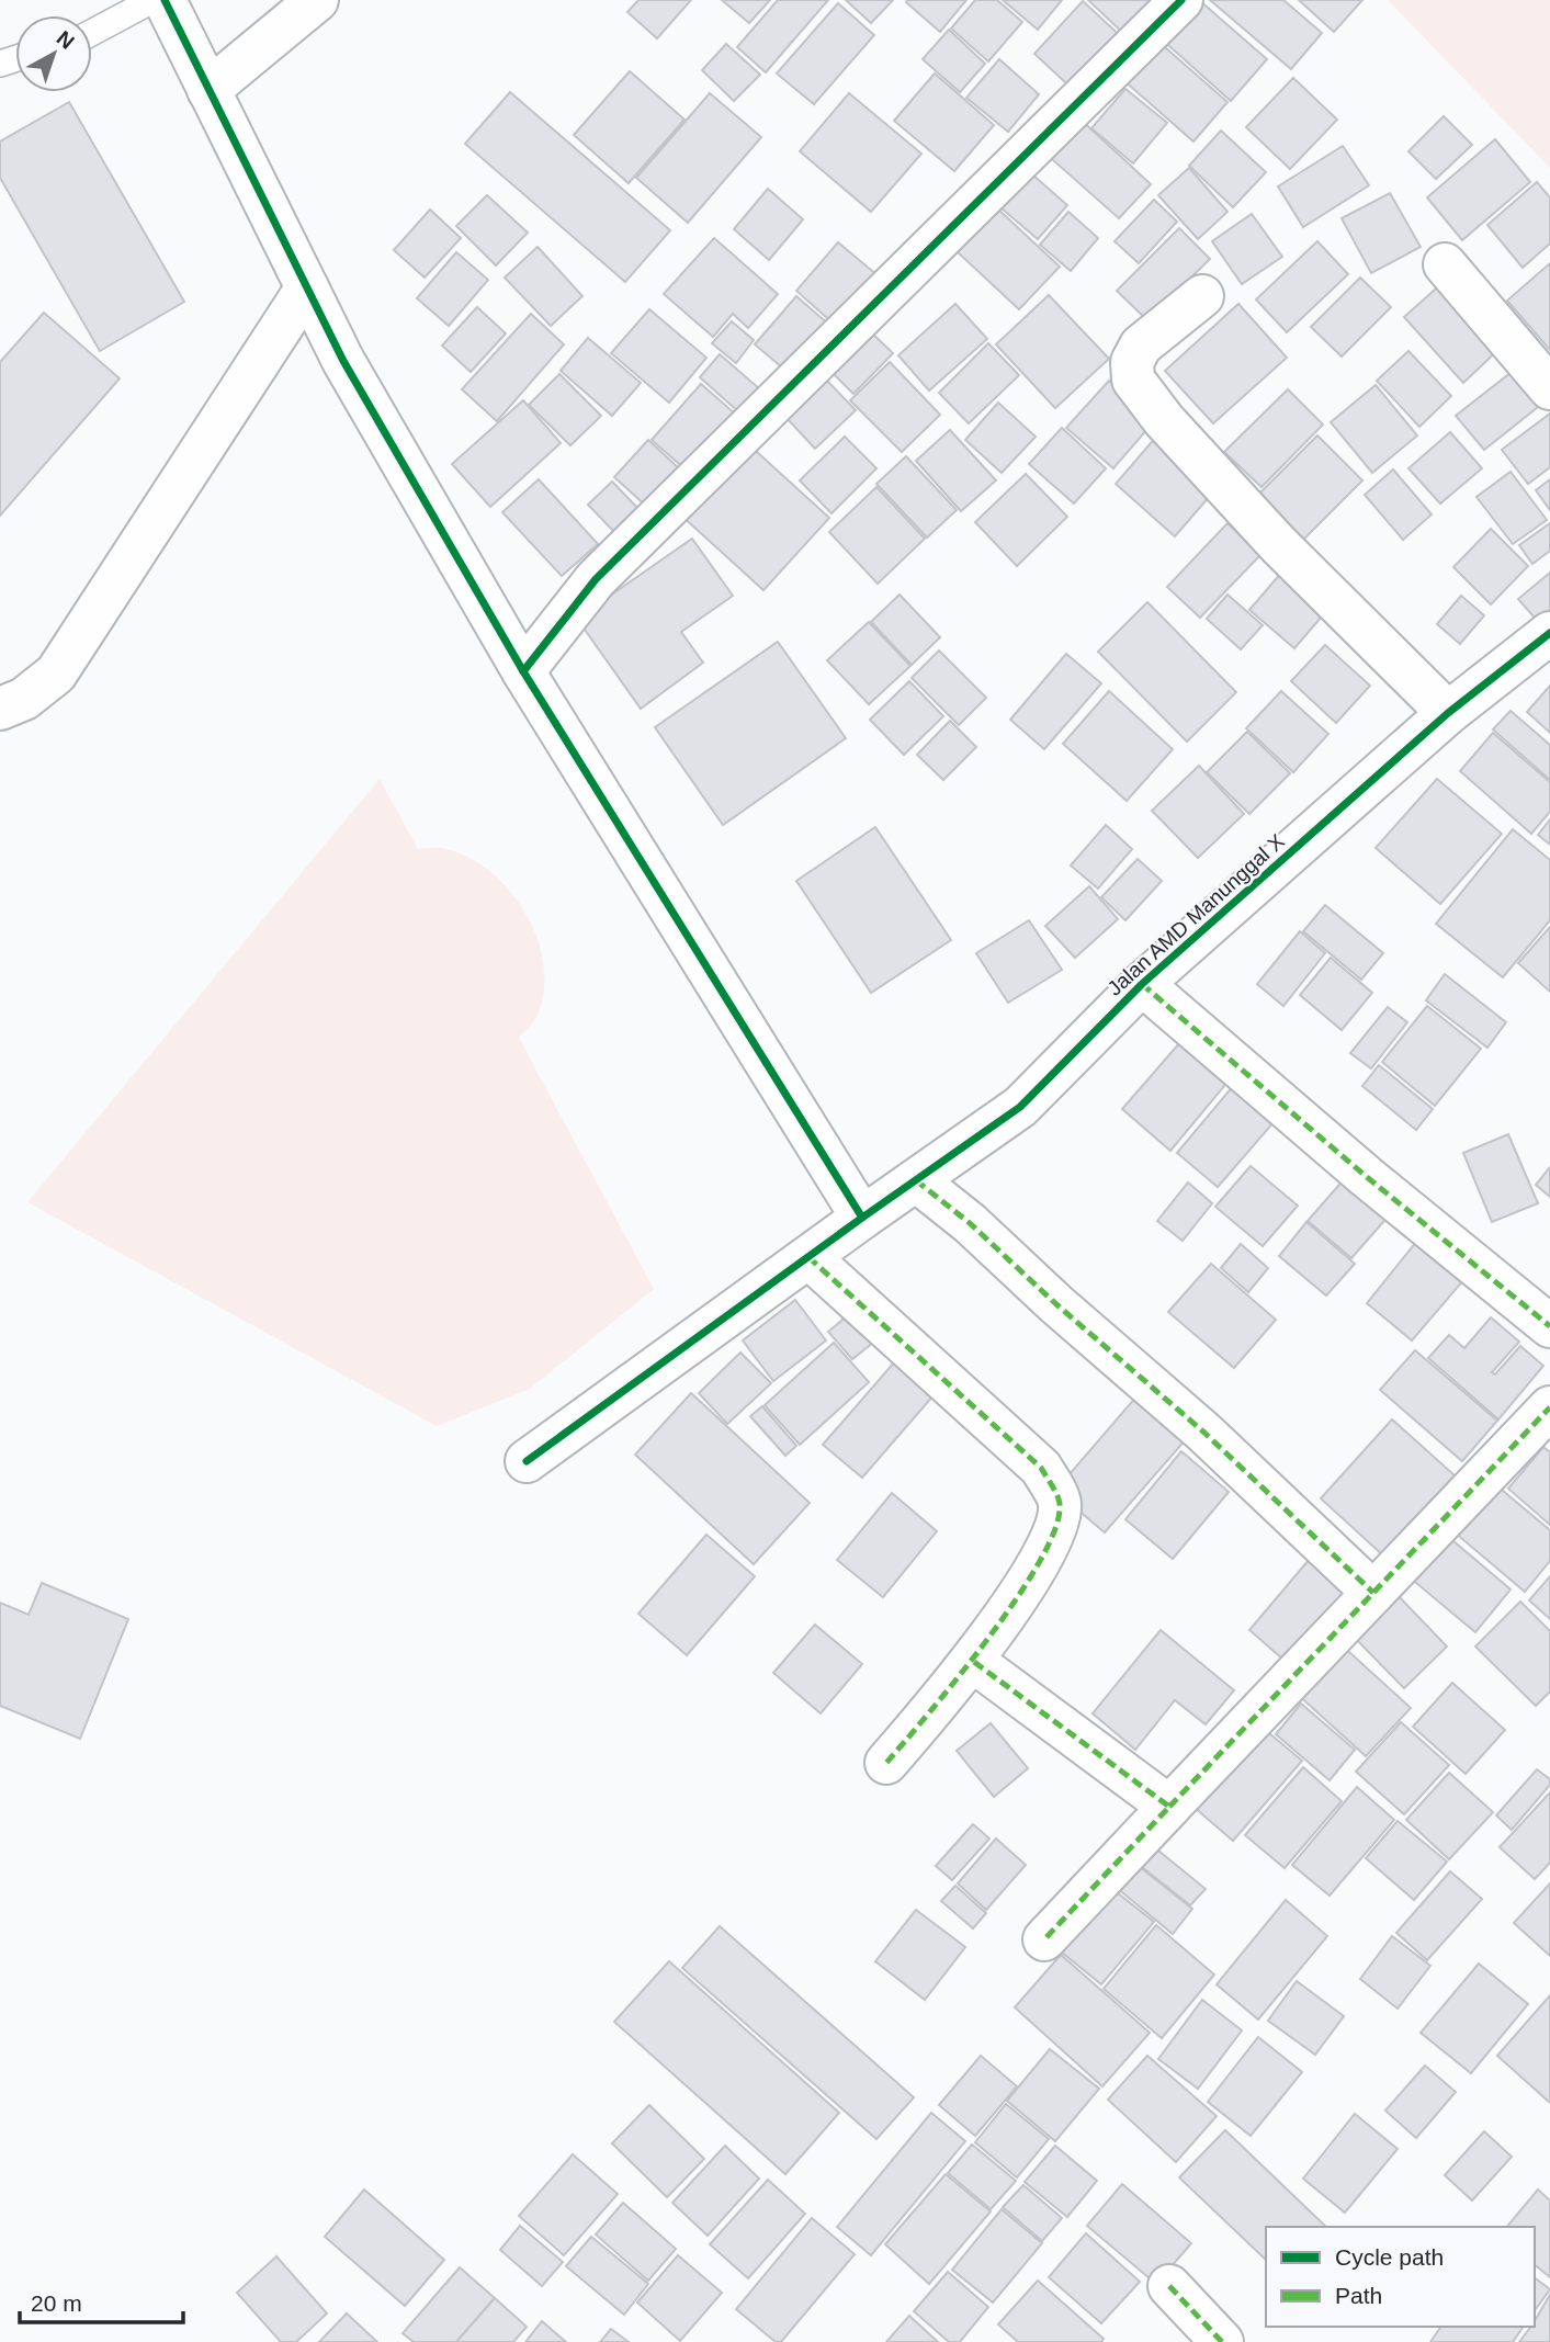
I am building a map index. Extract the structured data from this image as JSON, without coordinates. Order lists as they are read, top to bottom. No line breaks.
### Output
{"streets":{"street":["Jalan AMD Manunggal X"]},"legend":["Cycle path","Path"],"scale_bar":"20 m","north":"top right"}
